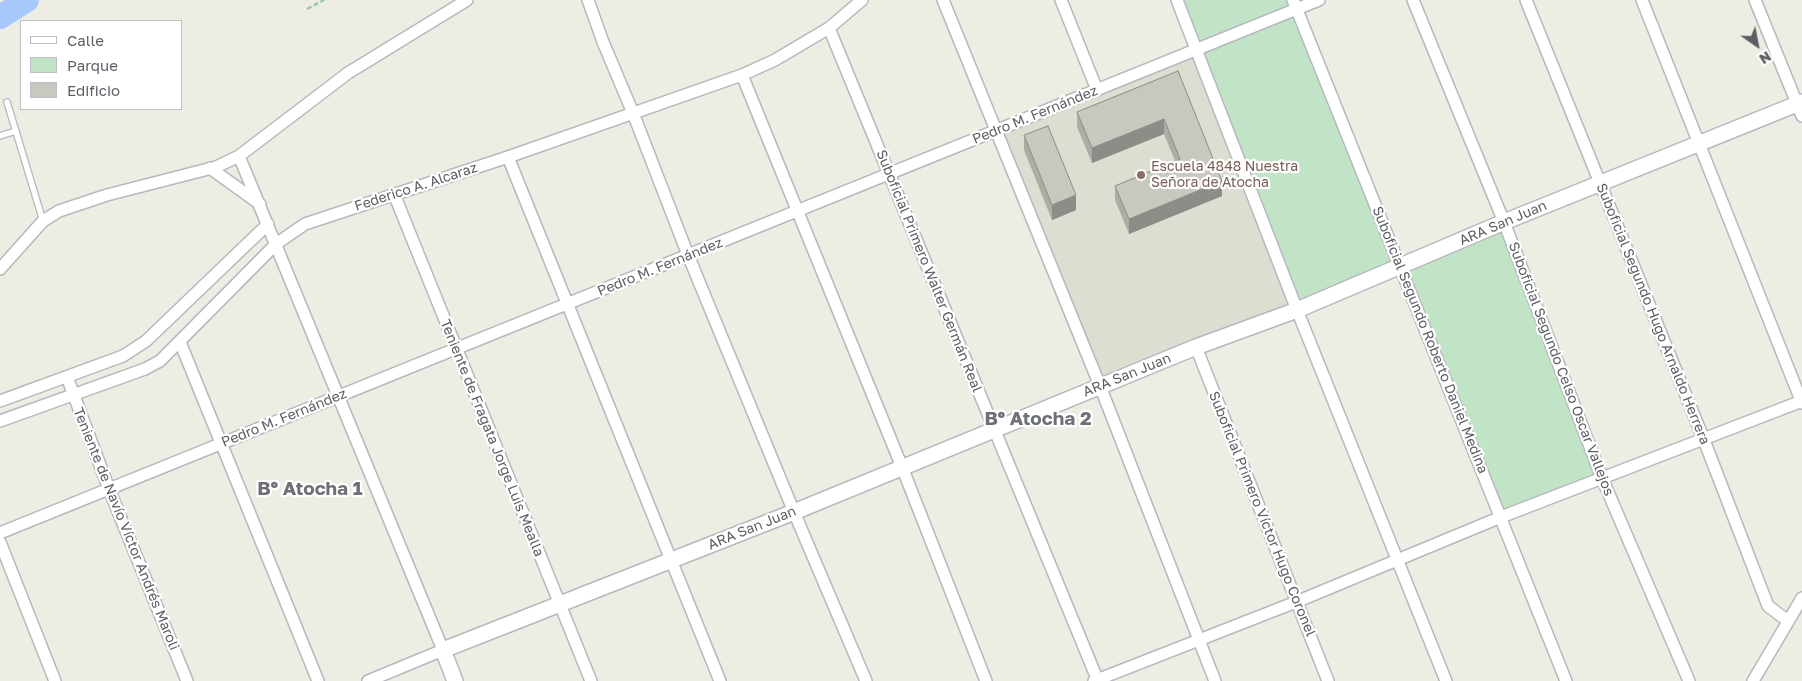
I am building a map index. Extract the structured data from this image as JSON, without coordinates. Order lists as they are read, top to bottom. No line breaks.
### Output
{"streets":{"street":["Pedro M. Fernández","Federico A. Alcaraz","ARA San Juan","Suboficial Primero Walter Germán Real","Suboficial Segundo Hugo Arnaldo Herrera","Suboficial Segundo Roberto Daniel Medina","Suboficial Segundo Celso Oscar Vallejos","Teniente de Fragata Jorge Luis Mealla","Suboficial Primero Víctor Hugo Coronel","Teniente de Navío Víctor Andrés Maroli"]},"crossings":[["Pedro M. Fernández","Suboficial Primero Walter Germán Real"],["Pedro M. Fernández","Suboficial Segundo Roberto Daniel Medina"],["Pedro M. Fernández","Teniente de Fragata Jorge Luis Mealla"],["Pedro M. Fernández","Teniente de Navío Víctor Andrés Maroli"],["Federico A. Alcaraz","Suboficial Primero Walter Germán Real"],["Federico A. Alcaraz","Teniente de Fragata Jorge Luis Mealla"],["Federico A. Alcaraz","Teniente de Navío Víctor Andrés Maroli"],["ARA San Juan","Suboficial Primero Walter Germán Real"],["ARA San Juan","Suboficial Segundo Hugo Arnaldo Herrera"],["ARA San Juan","Suboficial Segundo Roberto Daniel Medina"],["ARA San Juan","Suboficial Segundo Celso Oscar Vallejos"],["ARA San Juan","Teniente de Fragata Jorge Luis Mealla"],["ARA San Juan","Suboficial Primero Víctor Hugo Coronel"]],"districts":["Bº Atocha 2","Bº Atocha 1"],"places":["Escuela 4848 Nuestra Señora de Atocha"],"legend":["Calle","Parque","Edificio"],"north":"bottom right"}
